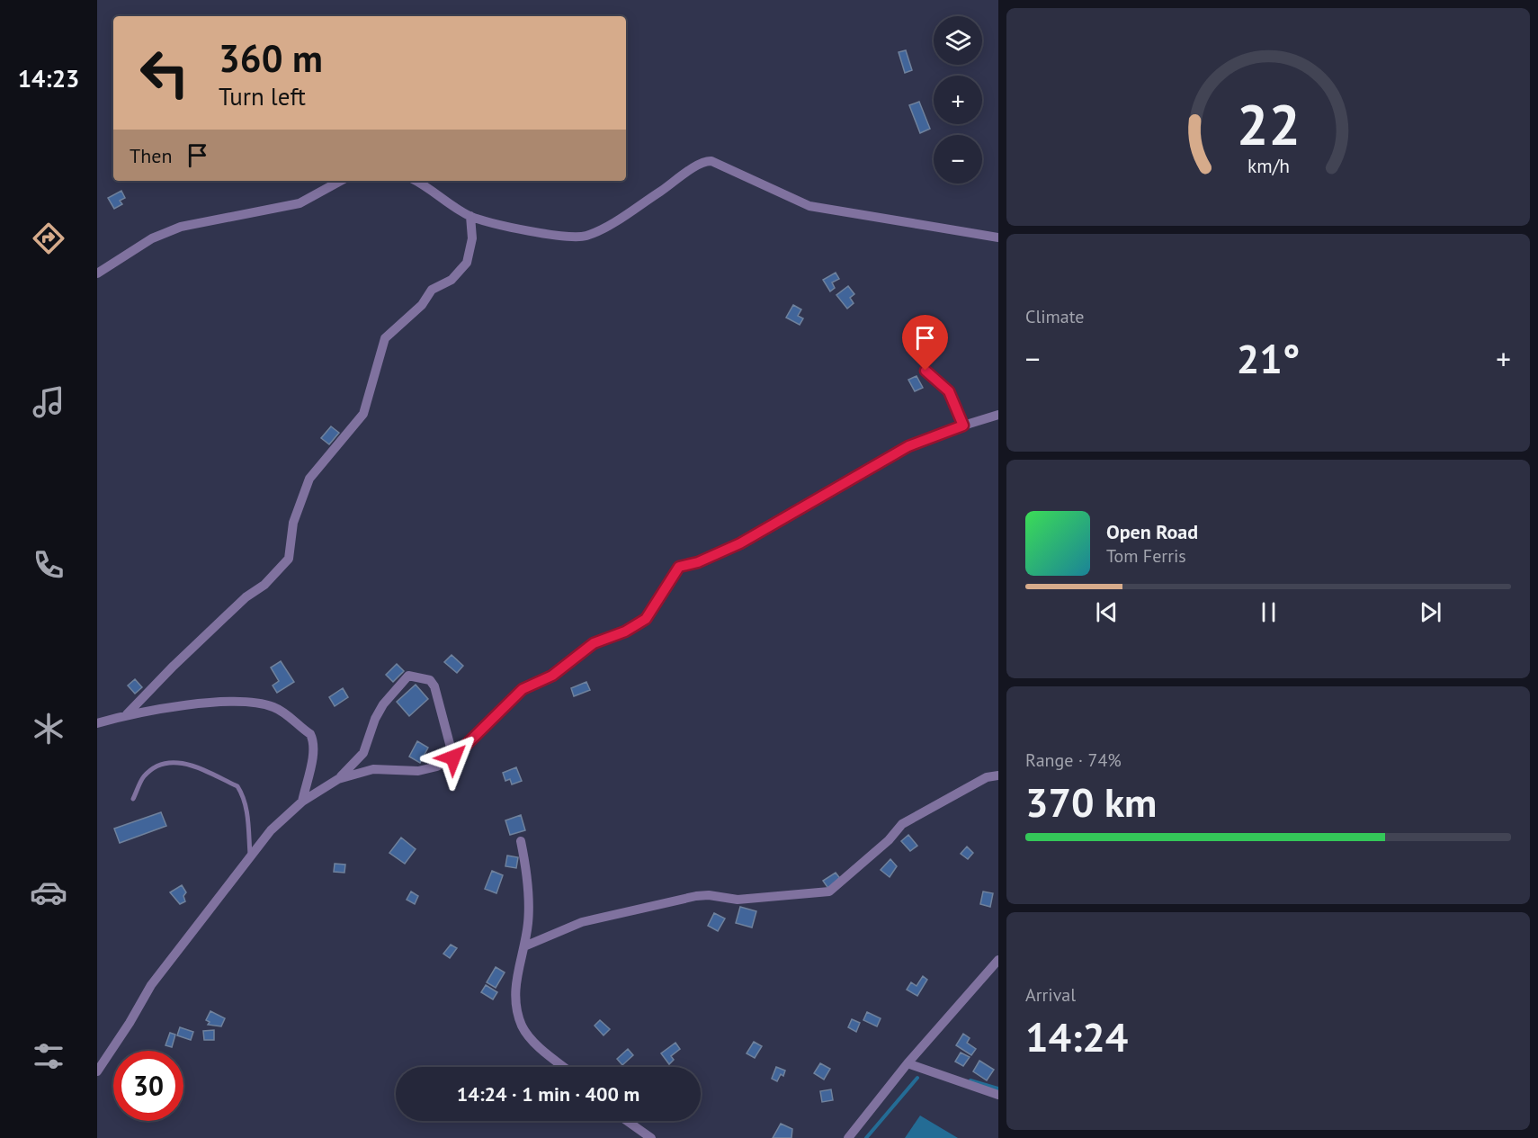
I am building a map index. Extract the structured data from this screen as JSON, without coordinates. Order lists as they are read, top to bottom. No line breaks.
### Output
{"page":{"tabs":"14:23","map_buttons":["+","−"],"turn":["360 m","Turn left"],"then":"Then","tile":["Climate",["Range · 74%","370 km"],["Arrival","14:24"]],"heat":["−","21°","+"],"song":["Open Road","Tom Ferris"],"limit":"30","trip":"14:24 · 1 min · 400 m","gauge":["22","km/h"]}}
